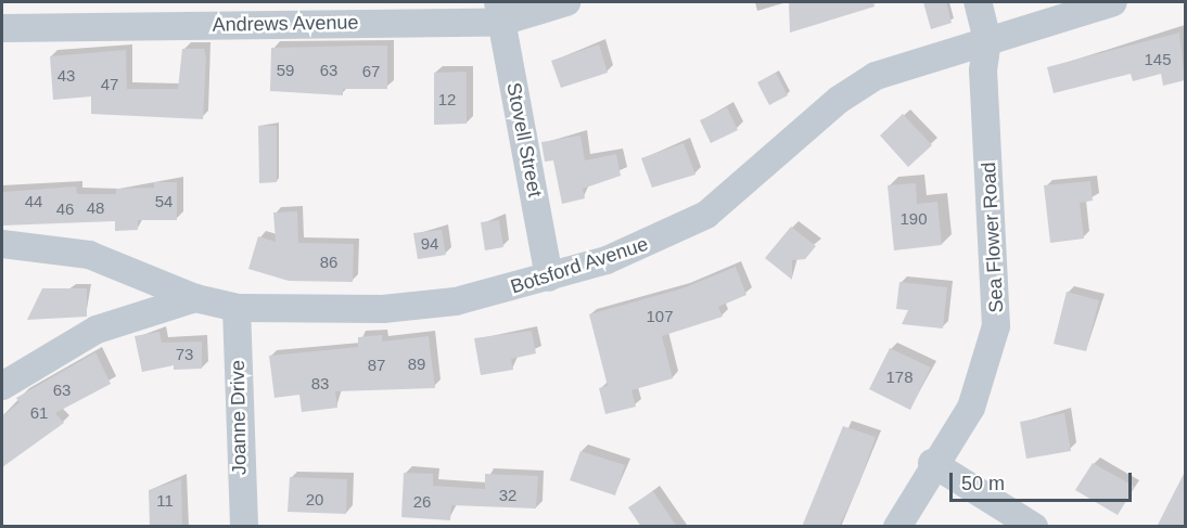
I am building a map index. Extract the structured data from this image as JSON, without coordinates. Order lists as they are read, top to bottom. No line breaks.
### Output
{"streets":{"street":["Andrews Avenue","Stovell Street","Sea Flower Road","Botsford Avenue","Joanne Drive"]},"crossings":[["Andrews Avenue","Stovell Street"],["Stovell Street","Botsford Avenue"],["Sea Flower Road","Botsford Avenue"],["Botsford Avenue","Joanne Drive"]],"house_numbers":["145","59","63","67","43","47","12","44","54","48","46","190","94","86","107","73","89","87","178","83","63","61","32","20","11","26"],"scale_bar":"50 m"}
